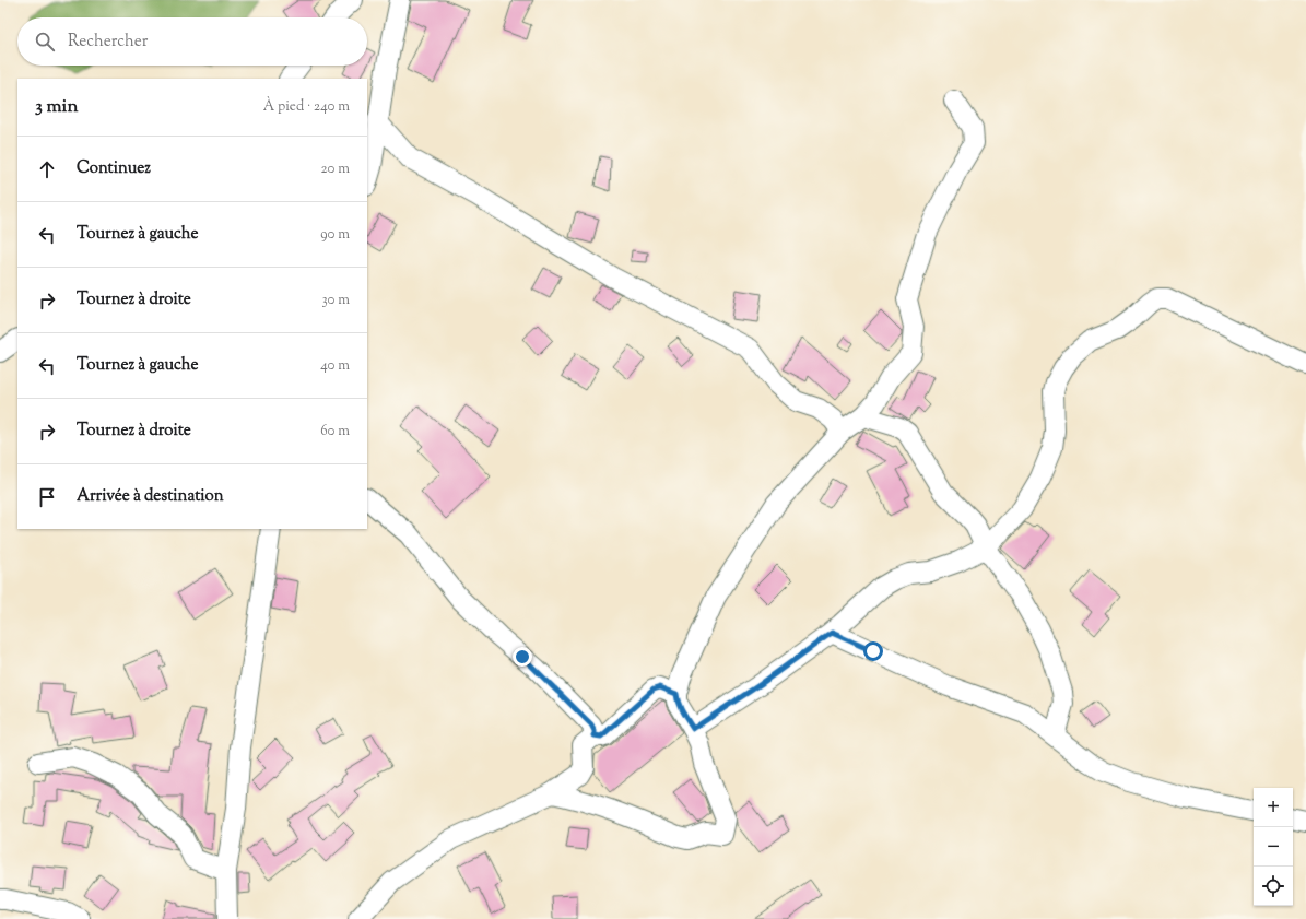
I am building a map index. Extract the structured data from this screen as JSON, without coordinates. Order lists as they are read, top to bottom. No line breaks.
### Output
{"page":{"search":"Rechercher","heading":["3 min","À pied · 240 m"],"list":[["Continuez","20 m"],["Tournez à gauche","90 m"],["Tournez à droite","30 m"],["Tournez à gauche","40 m"],["Tournez à droite","60 m"],"Arrivée à destination"],"map_buttons":["+","−"]}}
